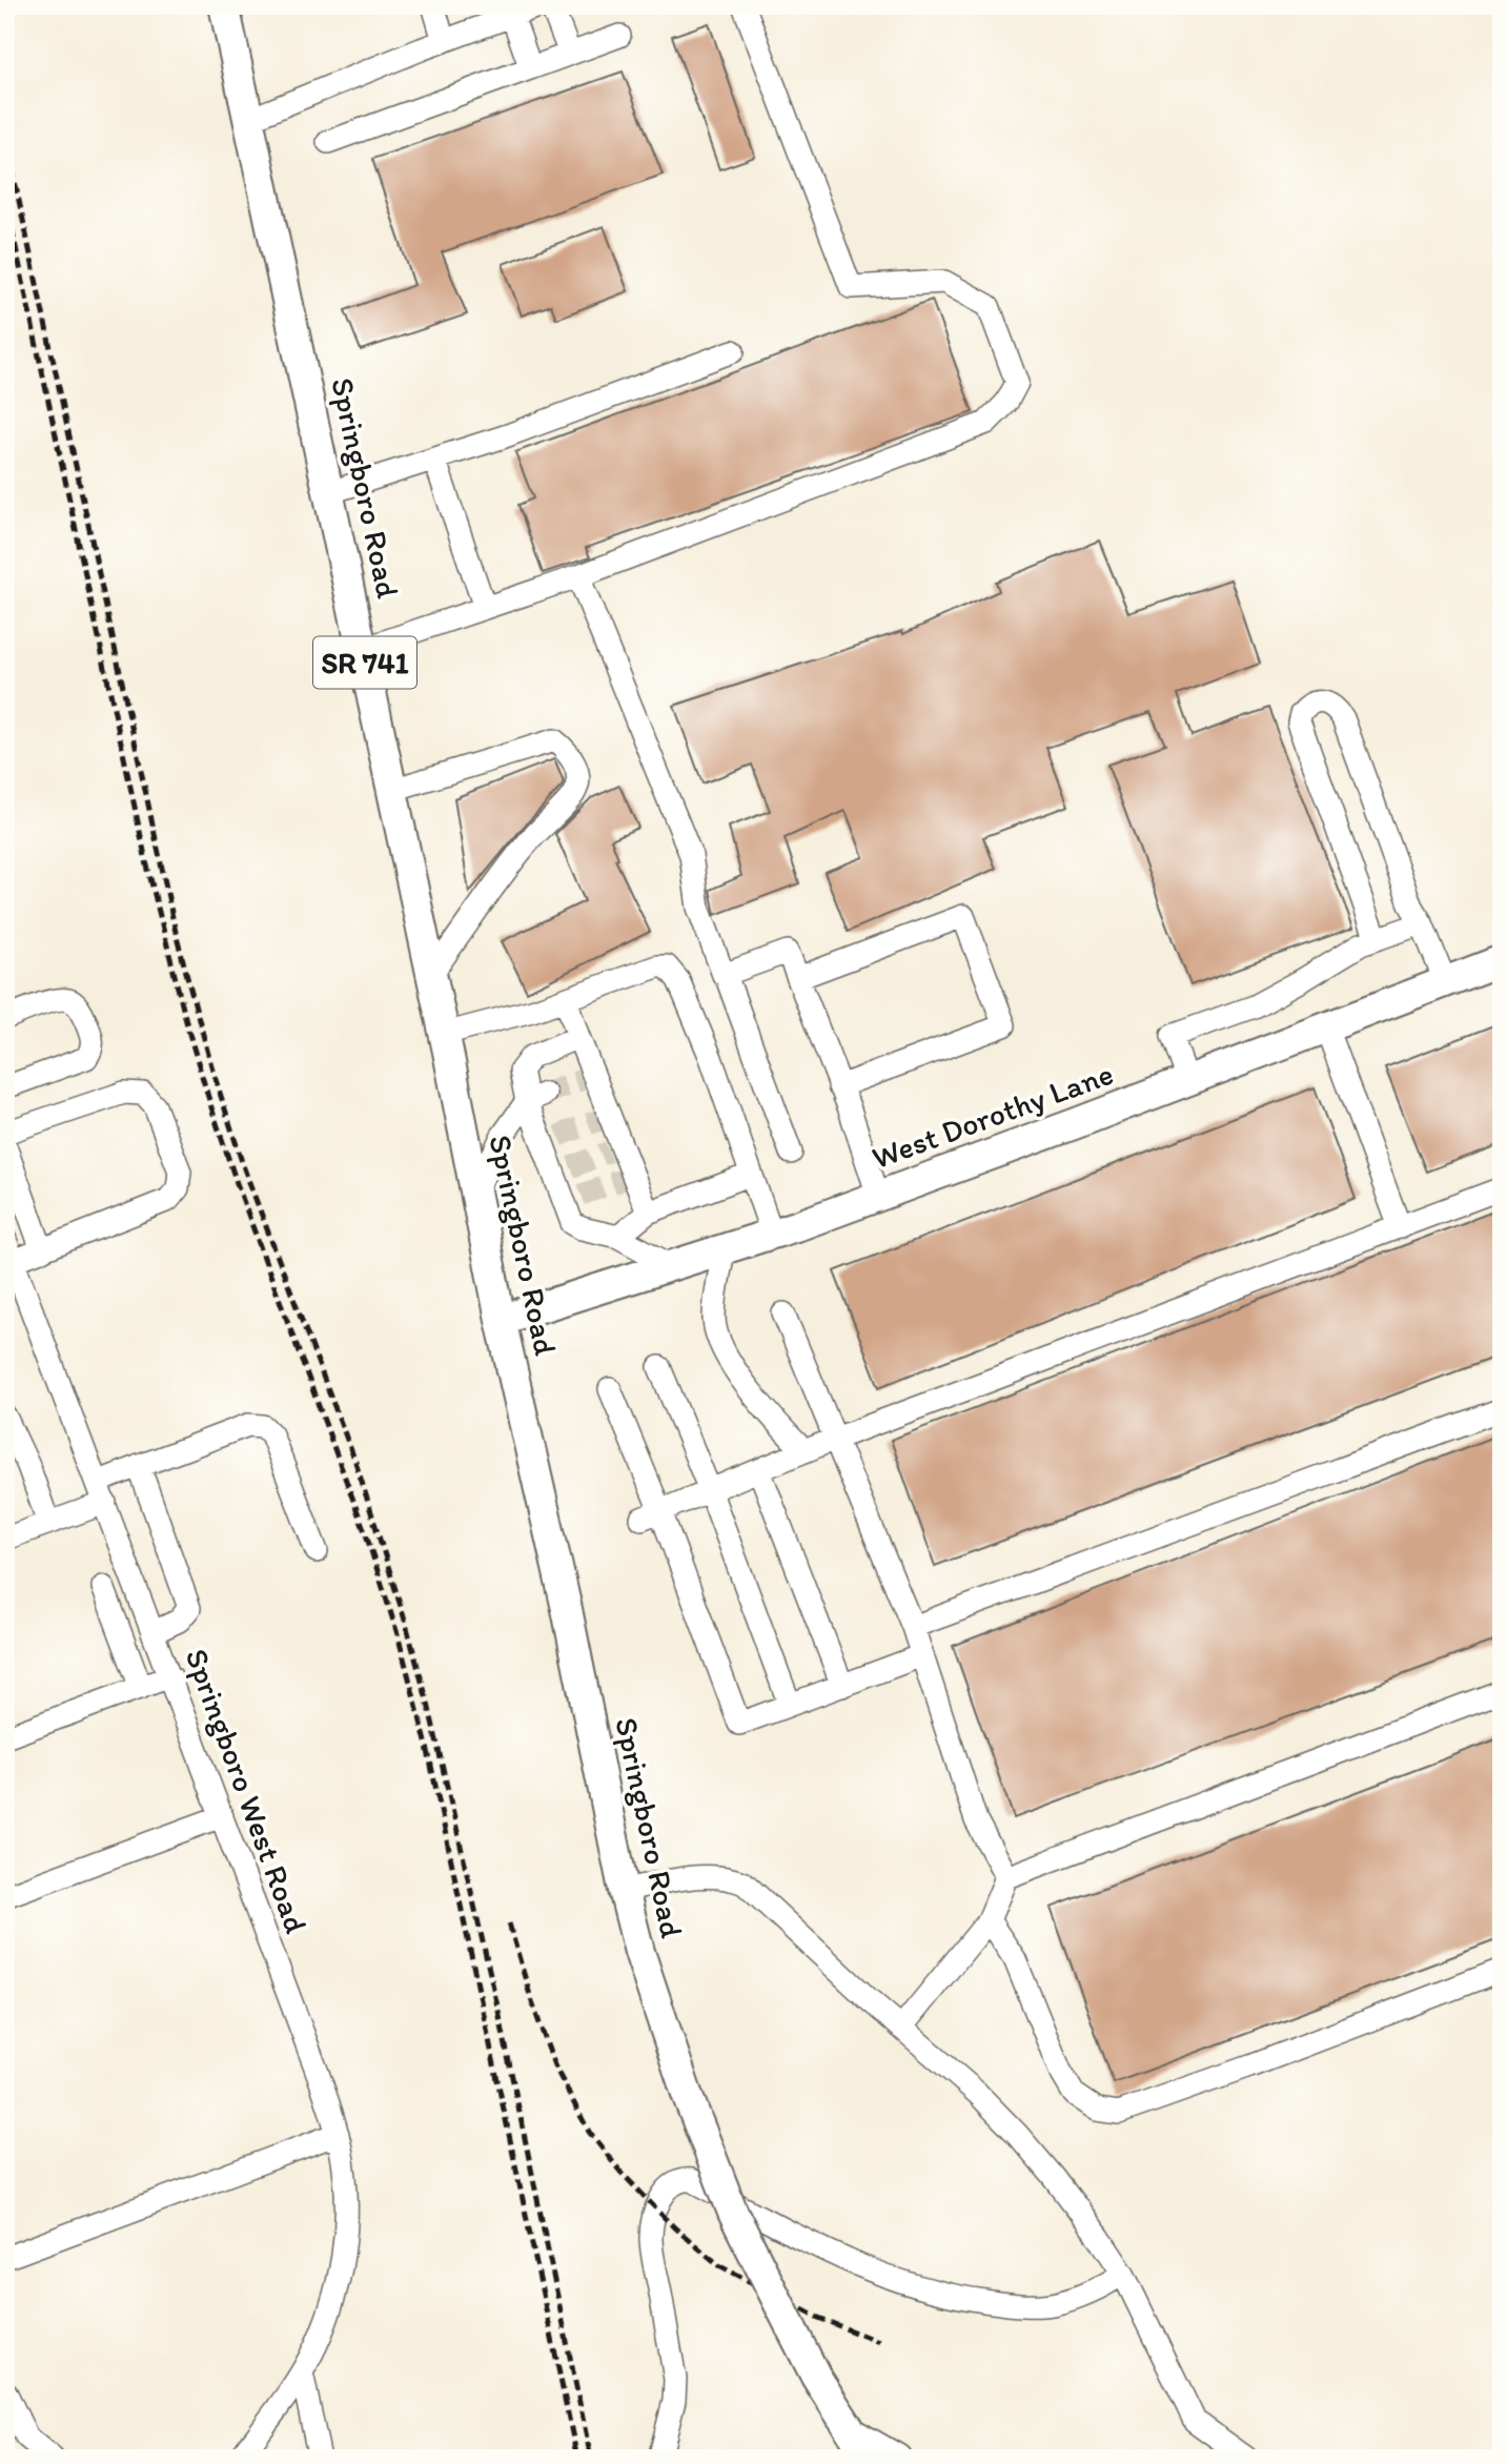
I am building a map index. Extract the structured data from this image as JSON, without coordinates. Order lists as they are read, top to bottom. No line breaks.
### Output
{"streets":{"main road":["Springboro Road","SR 741","West Dorothy Lane"],"street":["Springboro West Road"]},"crossings":[["Springboro Road","West Dorothy Lane"]]}
